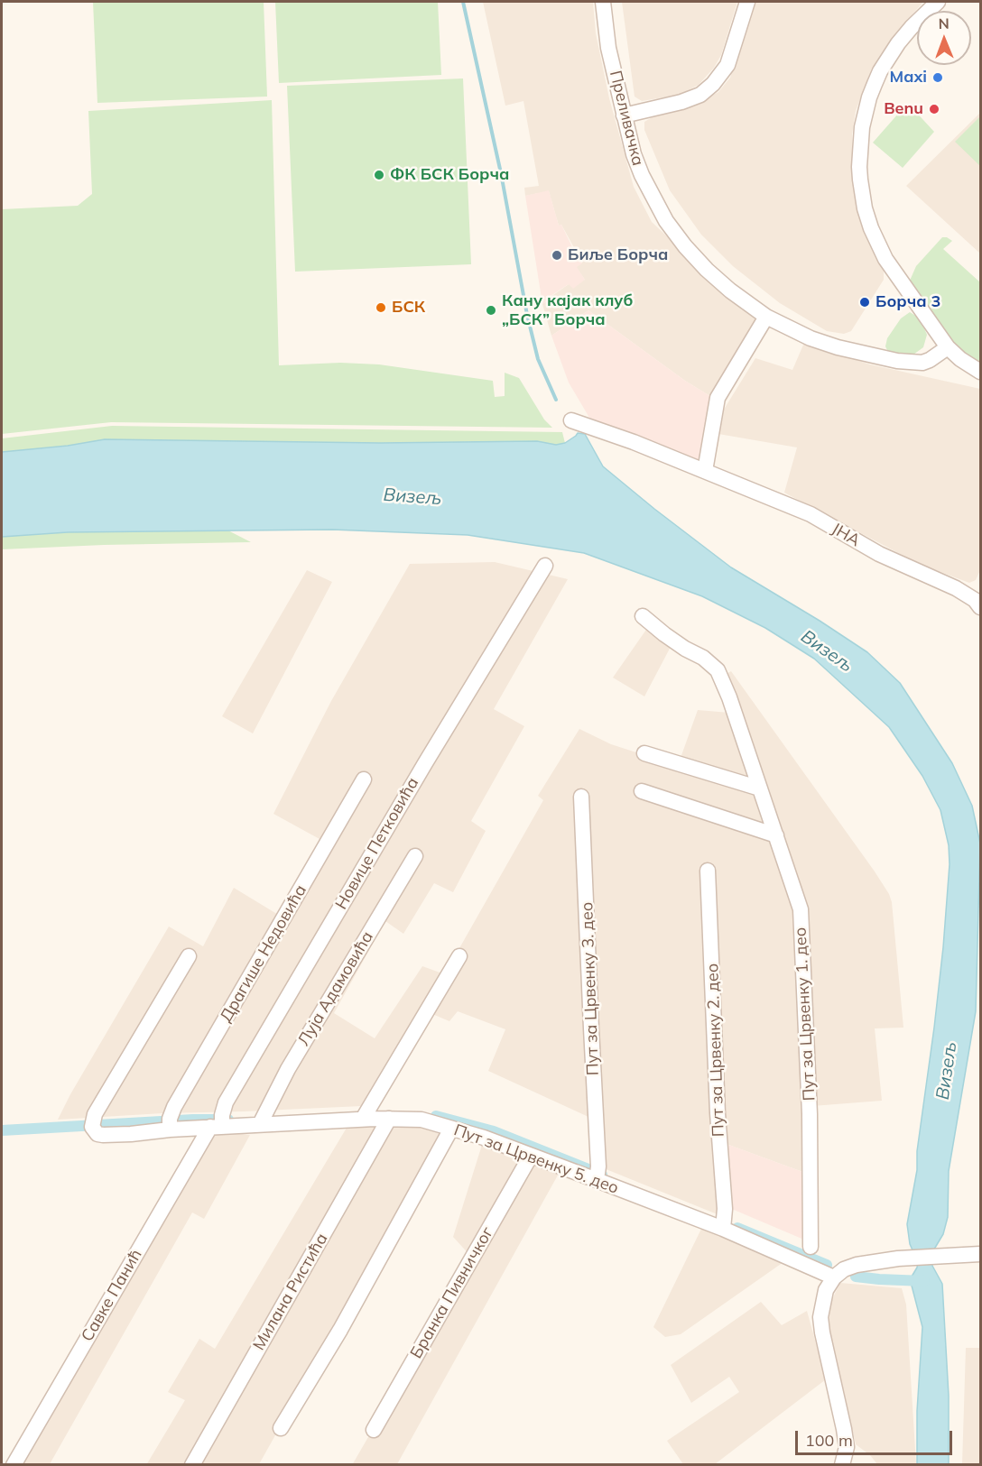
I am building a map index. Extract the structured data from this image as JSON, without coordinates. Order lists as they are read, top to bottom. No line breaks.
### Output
{"streets":{"street":["Преливачка","ЈНА","Новице Петковића","Драгише Недовића","Луја Адамовића","Пут за Црвенку 3. део","Пут за Црвенку 1. део","Пут за Црвенку 2. део","Пут за Црвенку 5. део","Милана Ристића","Бранка Пивничког","Савке Панић"]},"crossings":[["Новице Петковића","Пут за Црвенку 5. део"],["Новице Петковића","Савке Панић"],["Драгише Недовића","Пут за Црвенку 5. део"],["Луја Адамовића","Пут за Црвенку 5. део"],["Пут за Црвенку 3. део","Пут за Црвенку 5. део"],["Пут за Црвенку 2. део","Пут за Црвенку 5. део"],["Пут за Црвенку 5. део","Милана Ристића"],["Пут за Црвенку 5. део","Бранка Пивничког"],["Пут за Црвенку 5. део","Савке Панић"]],"water":["Визељ"],"places":["Maxi","Benu","ФК БСК Борча","Биље Борча","Борча 3","БСК","Кану кајак клуб „БСК” Борча"],"scale_bar":"100 m","north":"top"}
